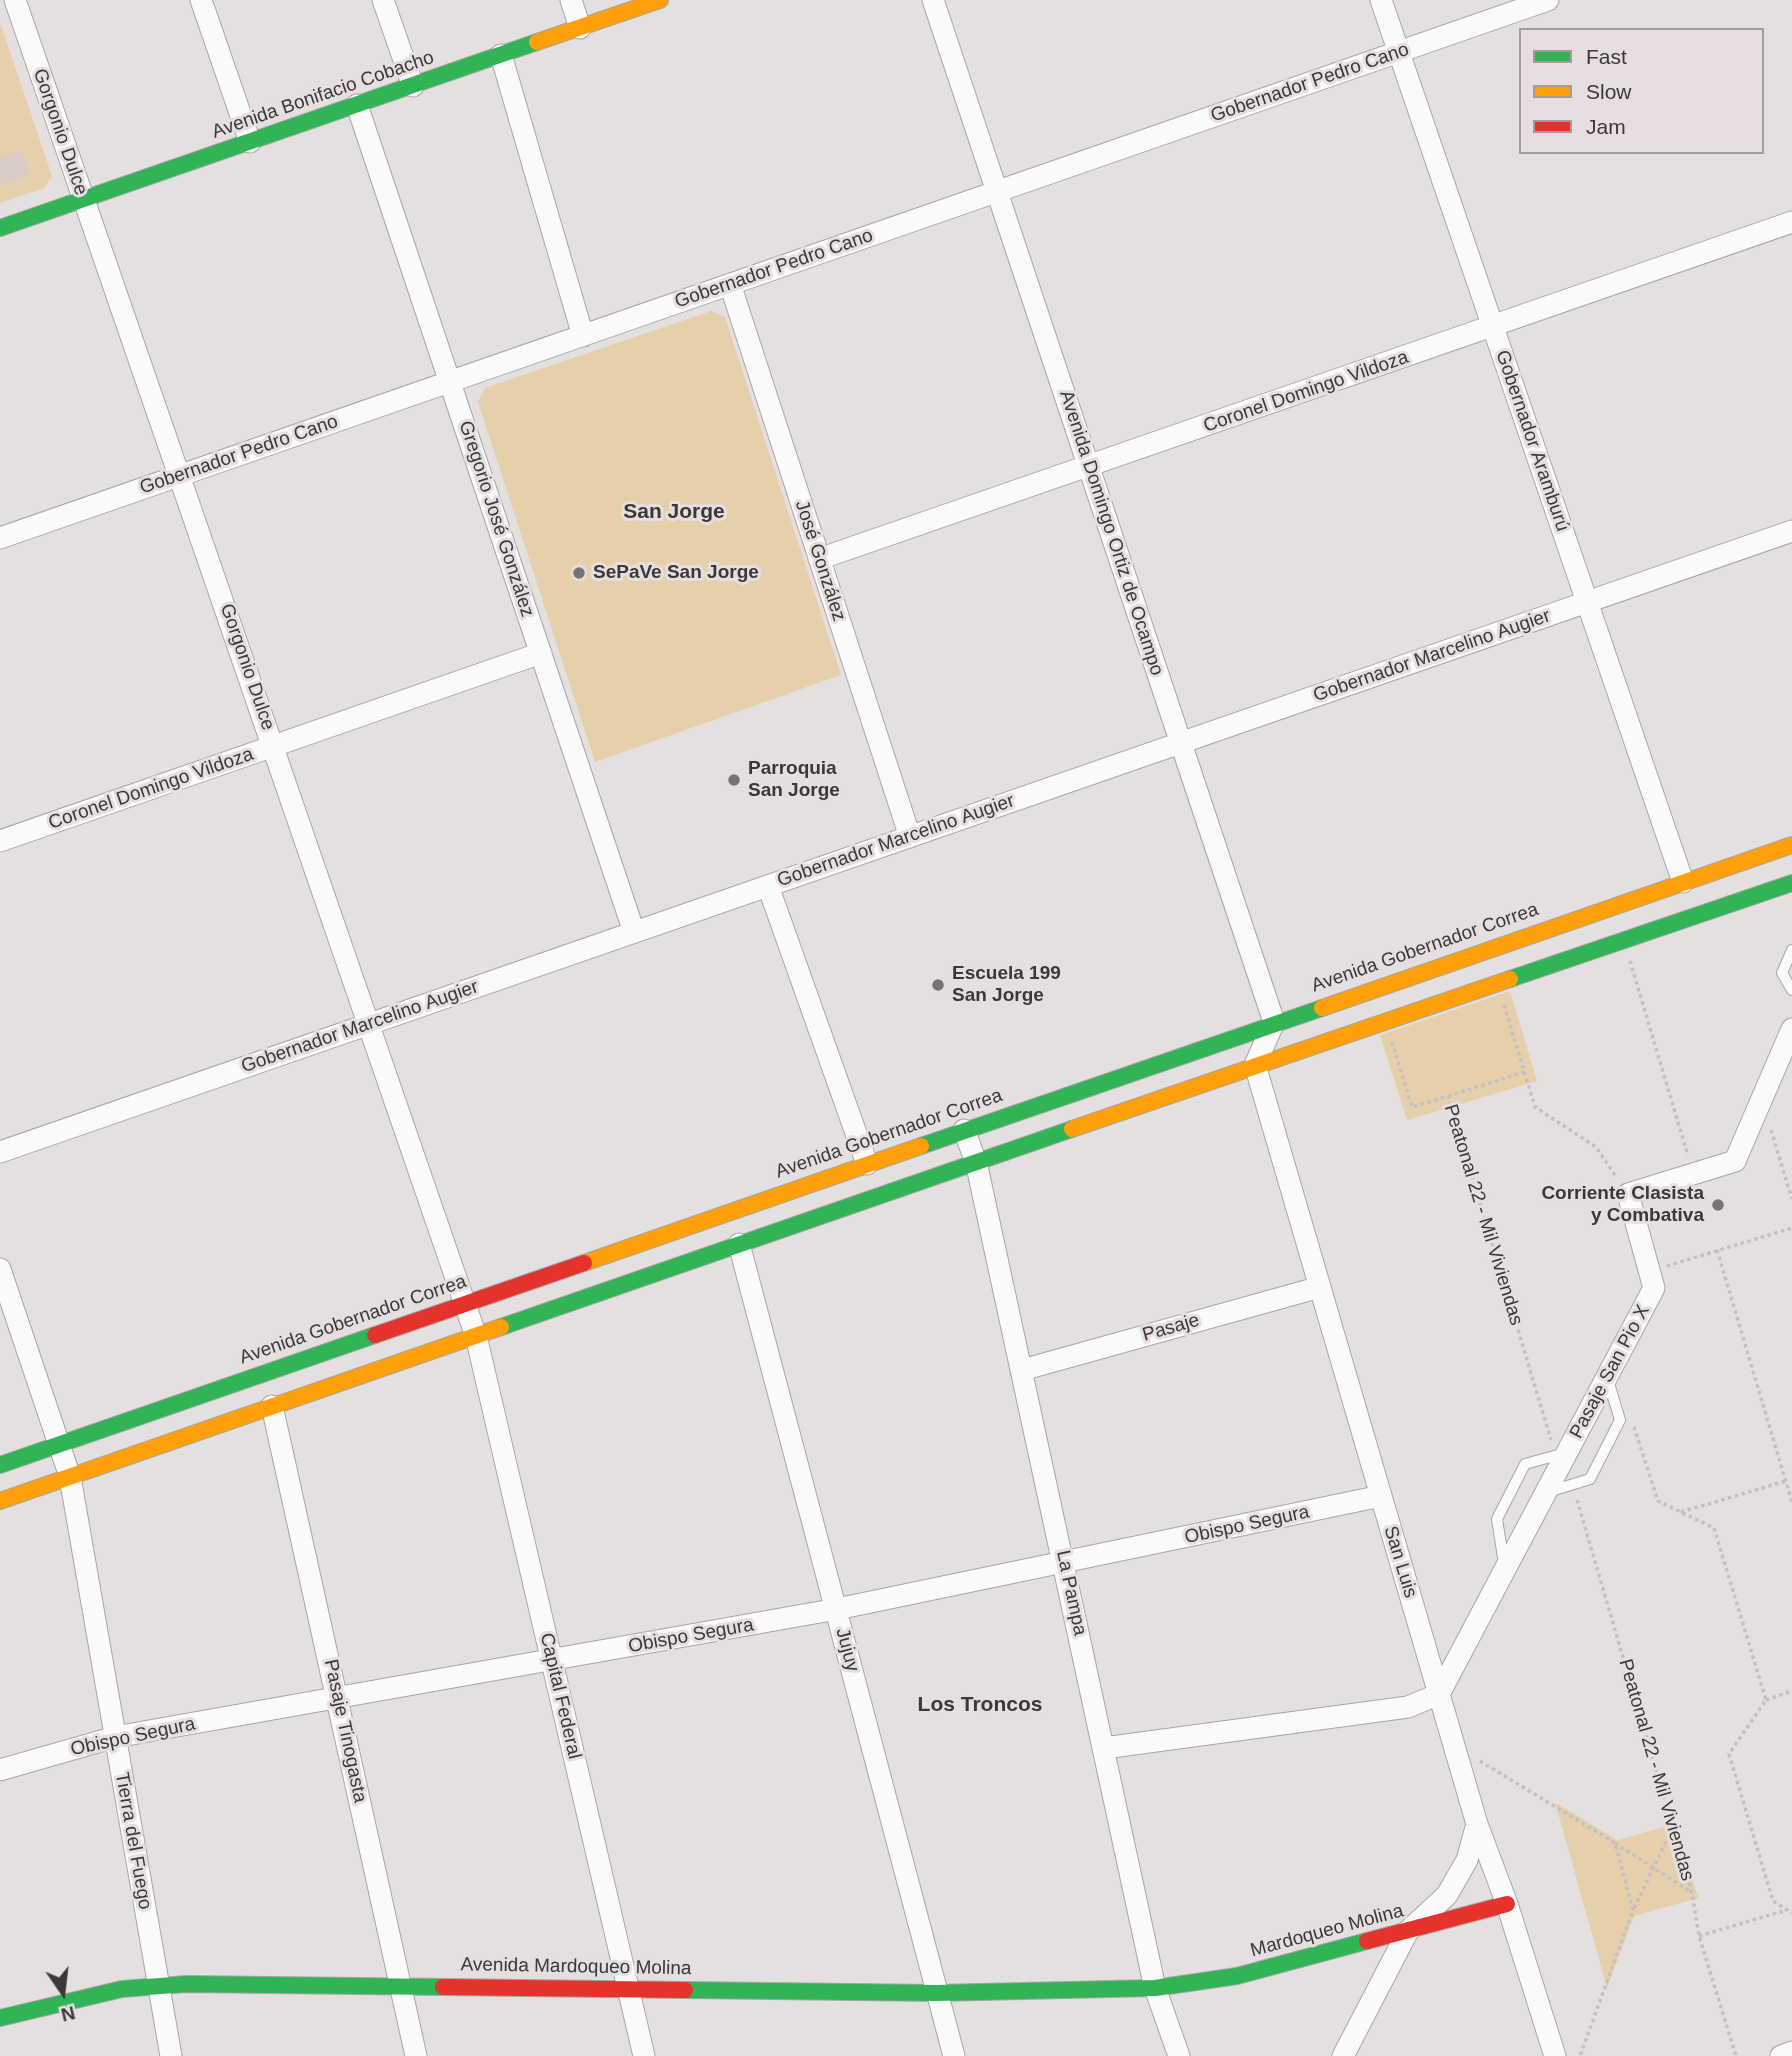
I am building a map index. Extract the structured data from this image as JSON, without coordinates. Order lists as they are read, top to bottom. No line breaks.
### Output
{"streets":{"main road":["Avenida Bonifacio Cobacho","Avenida Gobernador Correa","Mardoqueo Molina","Avenida Mardoqueo Molina"],"street":["Gobernador Pedro Cano","Gorgonio Dulce","Coronel Domingo Vildoza","Gobernador Aramburú","Gregorio José González","Avenida Domingo Ortiz de Ocampo","José González","Gobernador Marcelino Augier","Pasaje","Pasaje San Pio X","Obispo Segura","San Luis","La Pampa","Jujuy","Capital Federal","Pasaje Tinogasta","Tierra del Fuego"],"path":["Peatonal 22 - Mil Viviendas"]},"crossings":[["Gobernador Pedro Cano","Gorgonio Dulce"],["Gobernador Pedro Cano","Gobernador Aramburú"],["Gobernador Pedro Cano","Gregorio José González"],["Gobernador Pedro Cano","Avenida Domingo Ortiz de Ocampo"],["Gobernador Pedro Cano","José González"],["Avenida Bonifacio Cobacho","Gorgonio Dulce"],["Avenida Bonifacio Cobacho","Gregorio José González"],["Gorgonio Dulce","Coronel Domingo Vildoza"],["Gorgonio Dulce","Gobernador Marcelino Augier"],["Gorgonio Dulce","Avenida Gobernador Correa"],["Gorgonio Dulce","Capital Federal"],["Coronel Domingo Vildoza","Gobernador Aramburú"],["Coronel Domingo Vildoza","Gregorio José González"],["Coronel Domingo Vildoza","Avenida Domingo Ortiz de Ocampo"],["Coronel Domingo Vildoza","José González"],["Gobernador Aramburú","Gobernador Marcelino Augier"],["Gobernador Aramburú","Avenida Gobernador Correa"],["Gregorio José González","Gobernador Marcelino Augier"],["Avenida Domingo Ortiz de Ocampo","Gobernador Marcelino Augier"],["Avenida Domingo Ortiz de Ocampo","Avenida Gobernador Correa"],["José González","Gobernador Marcelino Augier"],["Avenida Gobernador Correa","Peatonal 22 - Mil Viviendas"],["Avenida Gobernador Correa","San Luis"],["Avenida Gobernador Correa","La Pampa"],["Avenida Gobernador Correa","Jujuy"],["Avenida Gobernador Correa","Capital Federal"],["Avenida Gobernador Correa","Pasaje Tinogasta"],["Avenida Gobernador Correa","Tierra del Fuego"],["Peatonal 22 - Mil Viviendas","Pasaje San Pio X"],["Pasaje","San Luis"],["Pasaje","La Pampa"],["Pasaje San Pio X","San Luis"],["Obispo Segura","San Luis"],["Obispo Segura","La Pampa"],["Obispo Segura","Jujuy"],["Obispo Segura","Capital Federal"],["Obispo Segura","Pasaje Tinogasta"],["Obispo Segura","Tierra del Fuego"],["San Luis","Mardoqueo Molina"],["La Pampa","Mardoqueo Molina"],["La Pampa","Avenida Mardoqueo Molina"],["Jujuy","Avenida Mardoqueo Molina"],["Capital Federal","Avenida Mardoqueo Molina"],["Pasaje Tinogasta","Avenida Mardoqueo Molina"],["Tierra del Fuego","Avenida Mardoqueo Molina"],["Mardoqueo Molina","Avenida Mardoqueo Molina"]],"districts":["San Jorge","Los Troncos"],"places":["SePaVe San Jorge","Parroquia San Jorge","Escuela 199 San Jorge","Corriente Clasista y Combativa"],"legend":["Fast","Slow","Jam"],"north":"bottom"}
